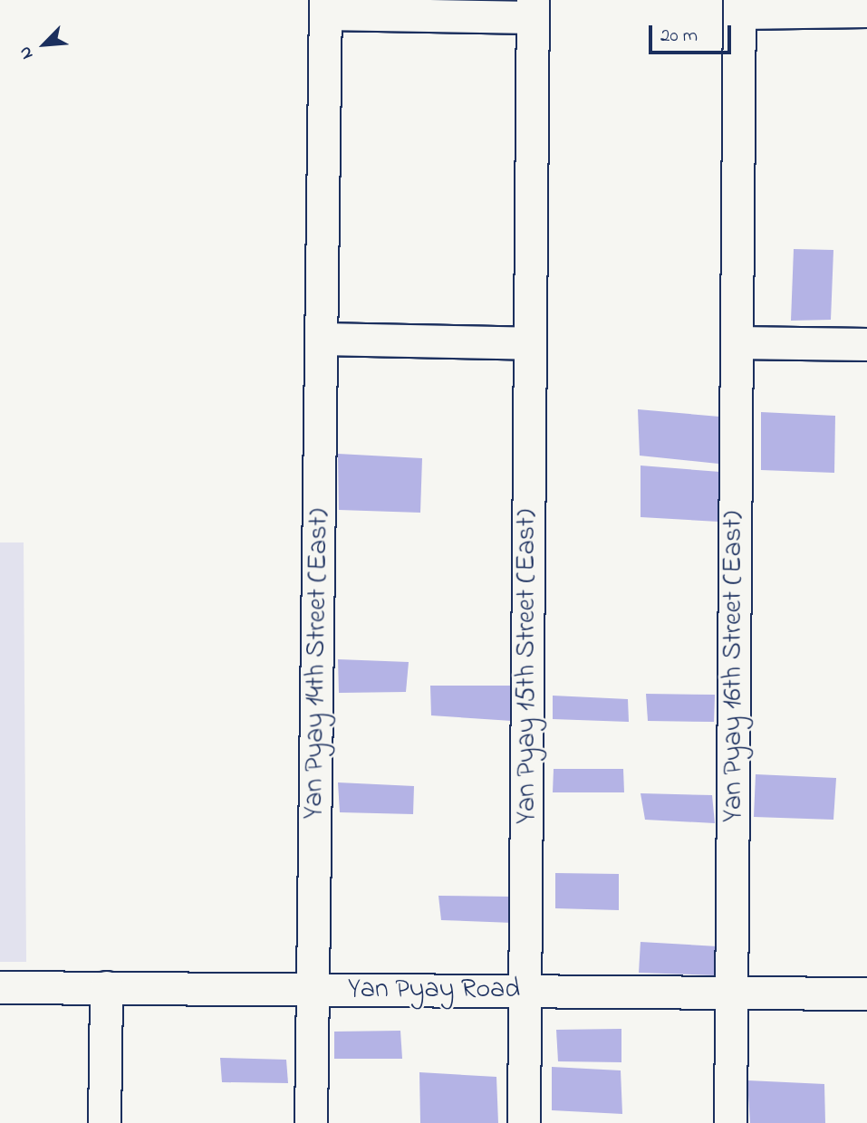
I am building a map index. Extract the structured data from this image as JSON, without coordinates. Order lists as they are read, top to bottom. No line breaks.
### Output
{"streets":{"street":["Yan Pyay 14th Street (East)","Yan Pyay 15th Street (East)","Yan Pyay 16th Street (East)","Yan Pyay Road"]},"crossings":[["Yan Pyay 14th Street (East)","Yan Pyay Road"],["Yan Pyay 15th Street (East)","Yan Pyay Road"],["Yan Pyay 16th Street (East)","Yan Pyay Road"]],"scale_bar":"20 m","north":"bottom left"}
